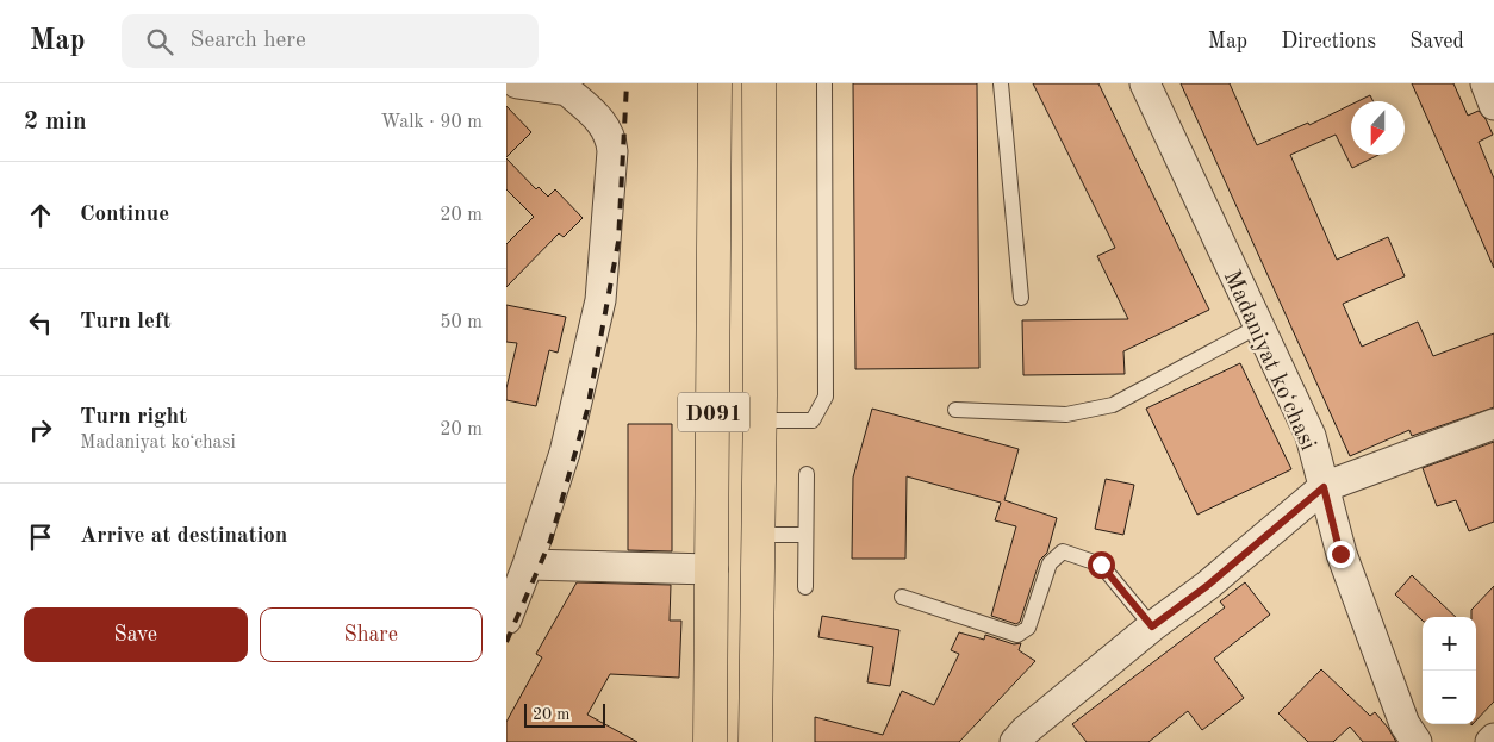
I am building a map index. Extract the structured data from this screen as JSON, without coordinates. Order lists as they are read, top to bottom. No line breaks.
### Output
{"streets":{"highway":["D091"],"street":["Madaniyat koʻchasi"]},"scale_bar":"20 m","north":"bottom","page":{"header":"Map","search":"Search here","nav":["Map","Directions","Saved"],"heading":["2 min","Walk · 90 m"],"list":[["Continue","20 m"],["Turn left","50 m"],["Turn right","Madaniyat koʻchasi","20 m"],"Arrive at destination"],"buttons":["Save","Share"],"map_buttons":["+","−"],"scale":"20 m"}}
